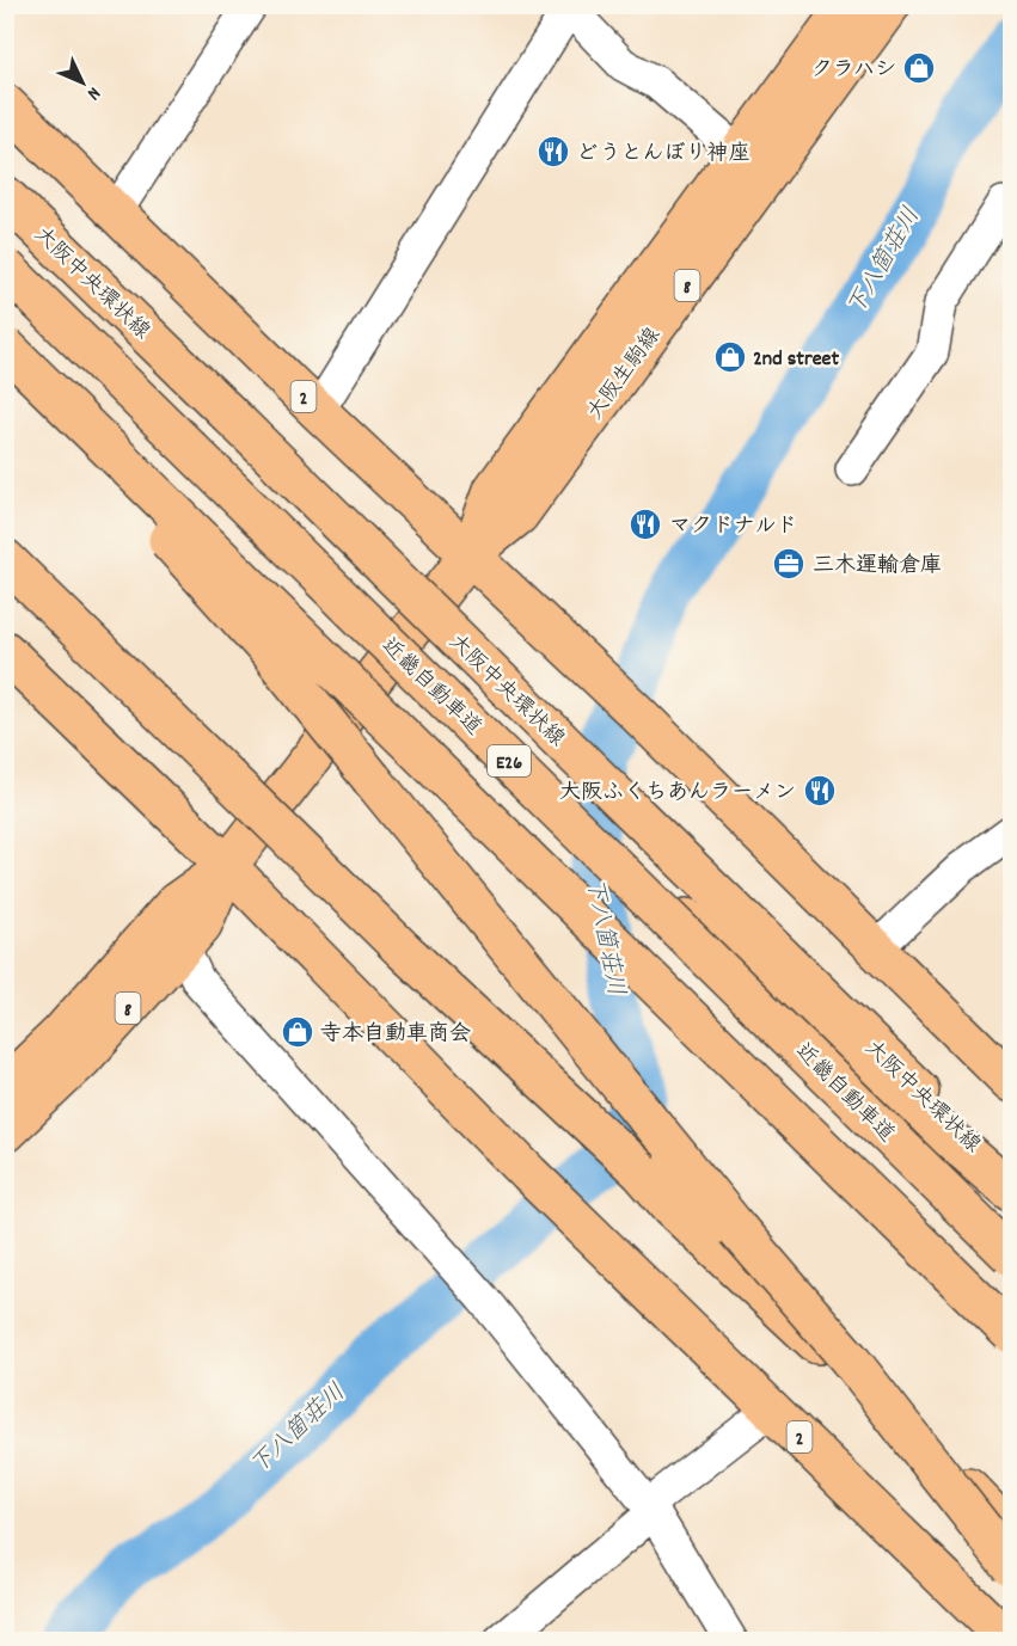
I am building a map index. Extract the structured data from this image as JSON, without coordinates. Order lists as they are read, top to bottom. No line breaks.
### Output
{"streets":{"main road":["大阪中央環状線","8","大阪生駒線","2","近畿自動車道","E26"]},"crossings":[["大阪生駒線","2"]],"water":["下八箇荘川"],"places":{"shop":["クラハシ","2nd street","寺本自動車商会"],"restaurant":["どうとんぼり神座","マクドナルド","大阪ふくちあんラーメン"],"office":["三木運輸倉庫"]},"north":"bottom right"}
